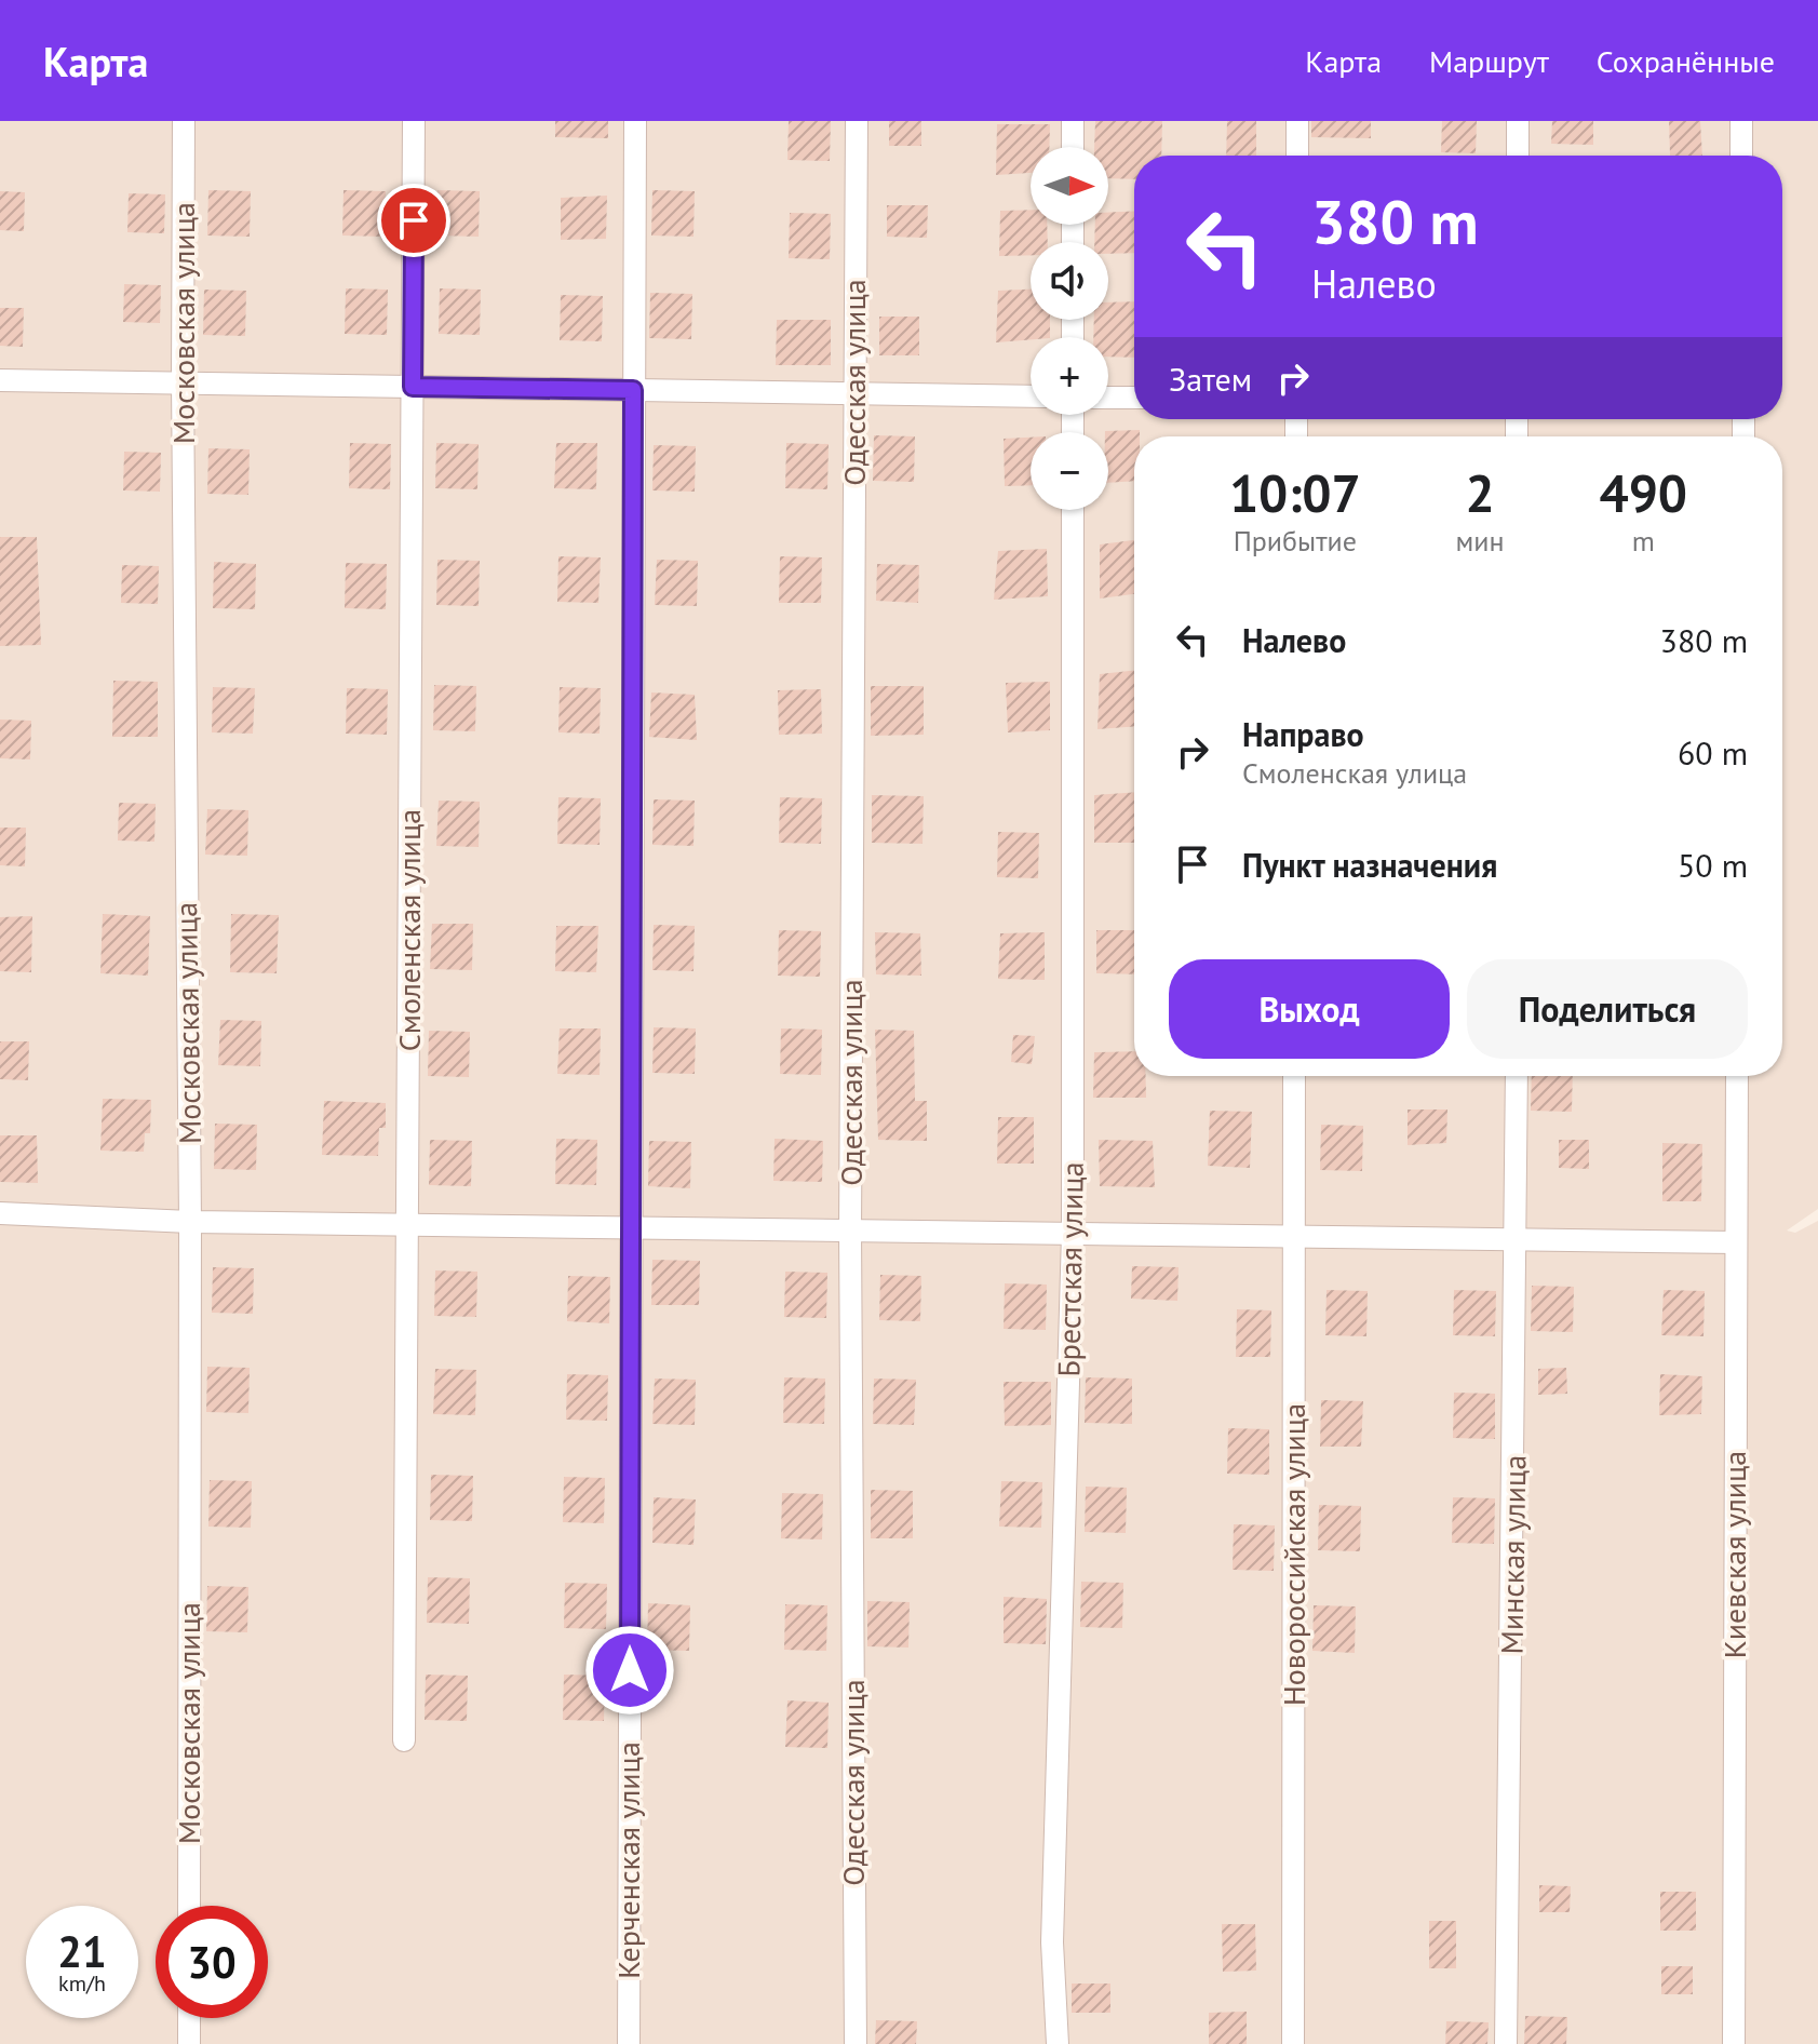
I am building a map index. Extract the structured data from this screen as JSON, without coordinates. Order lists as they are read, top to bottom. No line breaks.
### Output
{"streets":{"street":["Московская улица","Одесская улица","Смоленская улица","Брестская улица","Новороссийская улица","Минская улица","Киевская улица","Керченская улица"]},"north":"right","page":{"header":"Карта","nav":["Карта","Маршрут","Сохранённые"],"map_buttons":["+","−"],"turn":["380 m","Налево"],"then":"Затем","eta":["10:07","Прибытие","2","мин","490","m"],"list":[{"name":"Налево","value":"380 m"},{"name":"Направо","note":"Смоленская улица","value":"60 m"},{"name":"Пункт назначения","value":"50 m"}],"buttons":["Выход","Поделиться"],"speed":"21 km/h","limit":"30"}}
